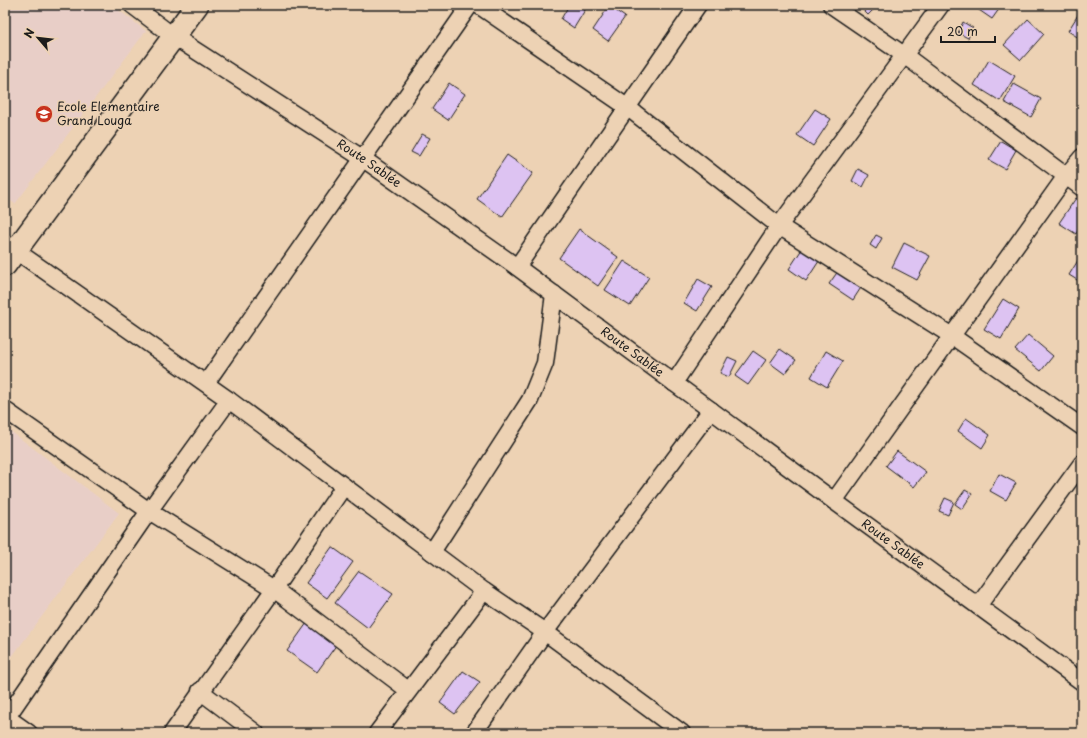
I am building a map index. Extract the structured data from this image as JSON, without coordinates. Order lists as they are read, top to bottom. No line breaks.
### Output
{"streets":{"street":["Route Sablée"]},"places":{"school or university":["Ecole Elementaire Grand Louga"]},"scale_bar":"20 m","north":"top left"}
